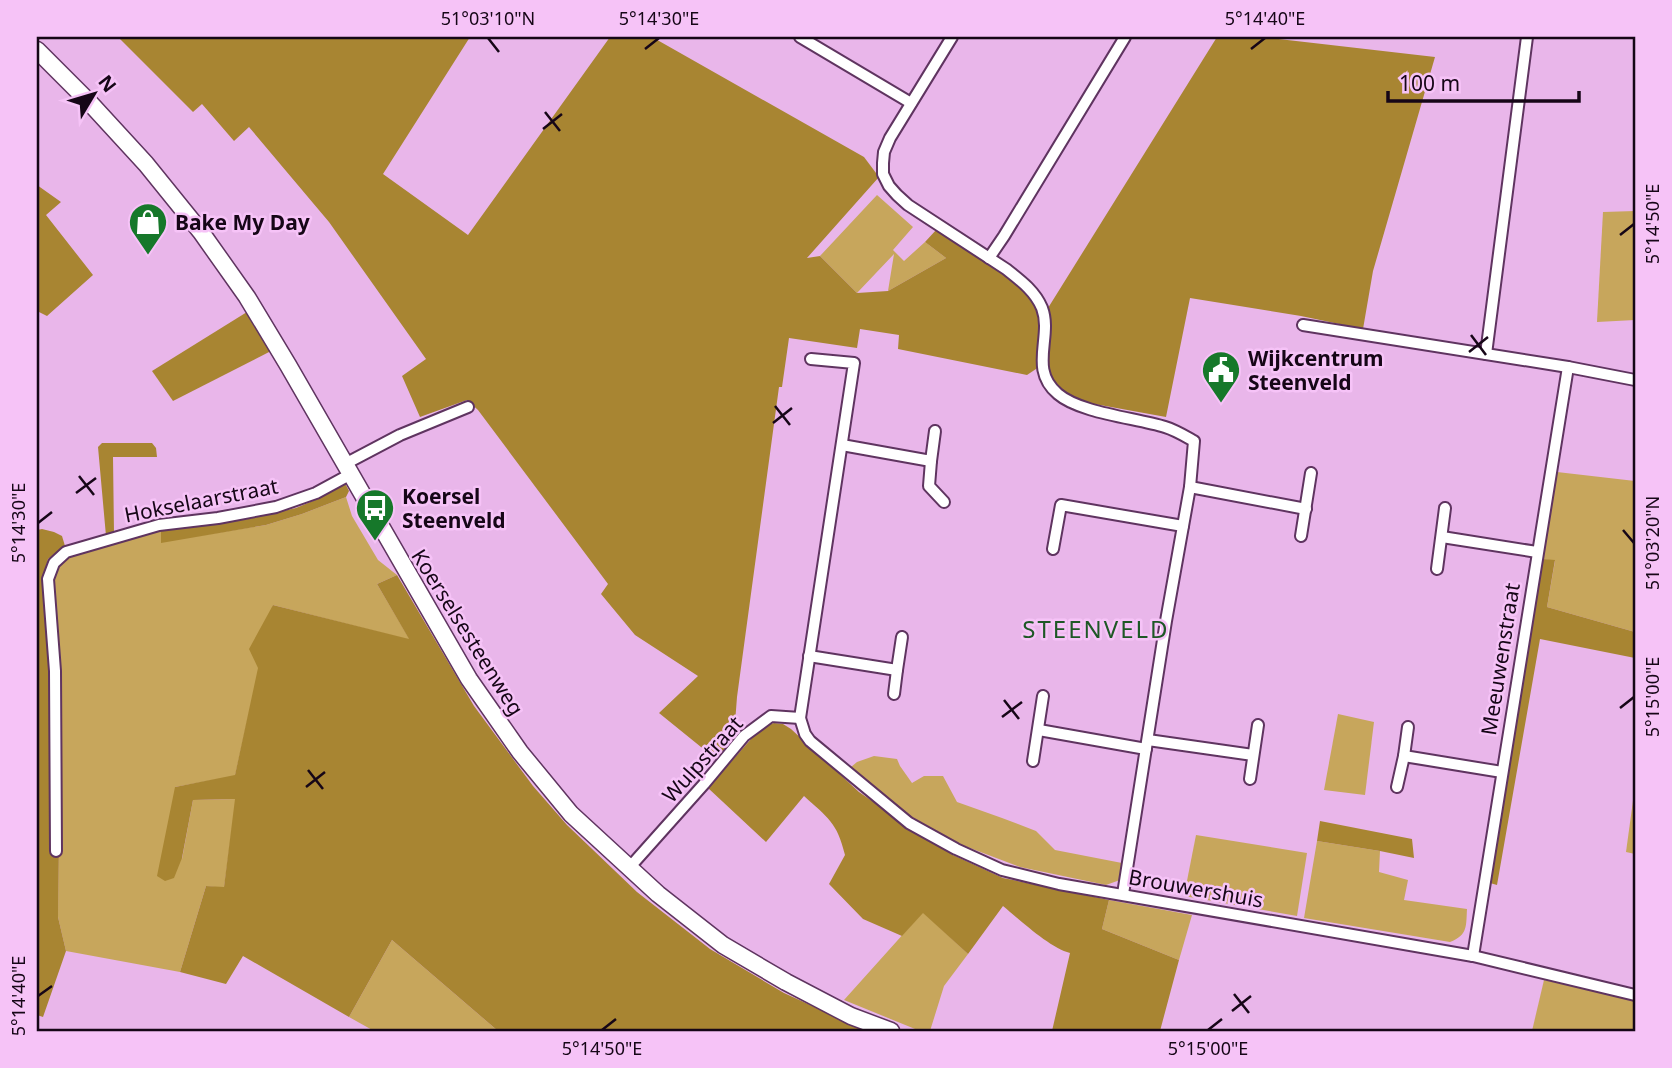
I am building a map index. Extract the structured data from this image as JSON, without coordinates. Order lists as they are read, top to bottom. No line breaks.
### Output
{"streets":{"street":["Hokselaarstraat","Koerselsesteenweg","Meeuwenstraat","Wulpstraat","Brouwershuis"]},"crossings":[["Hokselaarstraat","Koerselsesteenweg"],["Koerselsesteenweg","Wulpstraat"],["Meeuwenstraat","Brouwershuis"],["Wulpstraat","Brouwershuis"]],"districts":["STEENVELD"],"places":{"shop":["Bake My Day"],"public building":["Wijkcentrum Steenveld"],"bus stop":["Koersel Steenveld"]},"scale_bar":"100 m","north":"top right","coordinates":["51°03'10\"N","5°14'30\"E","5°14'40\"E","5°14'50\"E","51°03'20\"N","5°15'00\"E"]}
